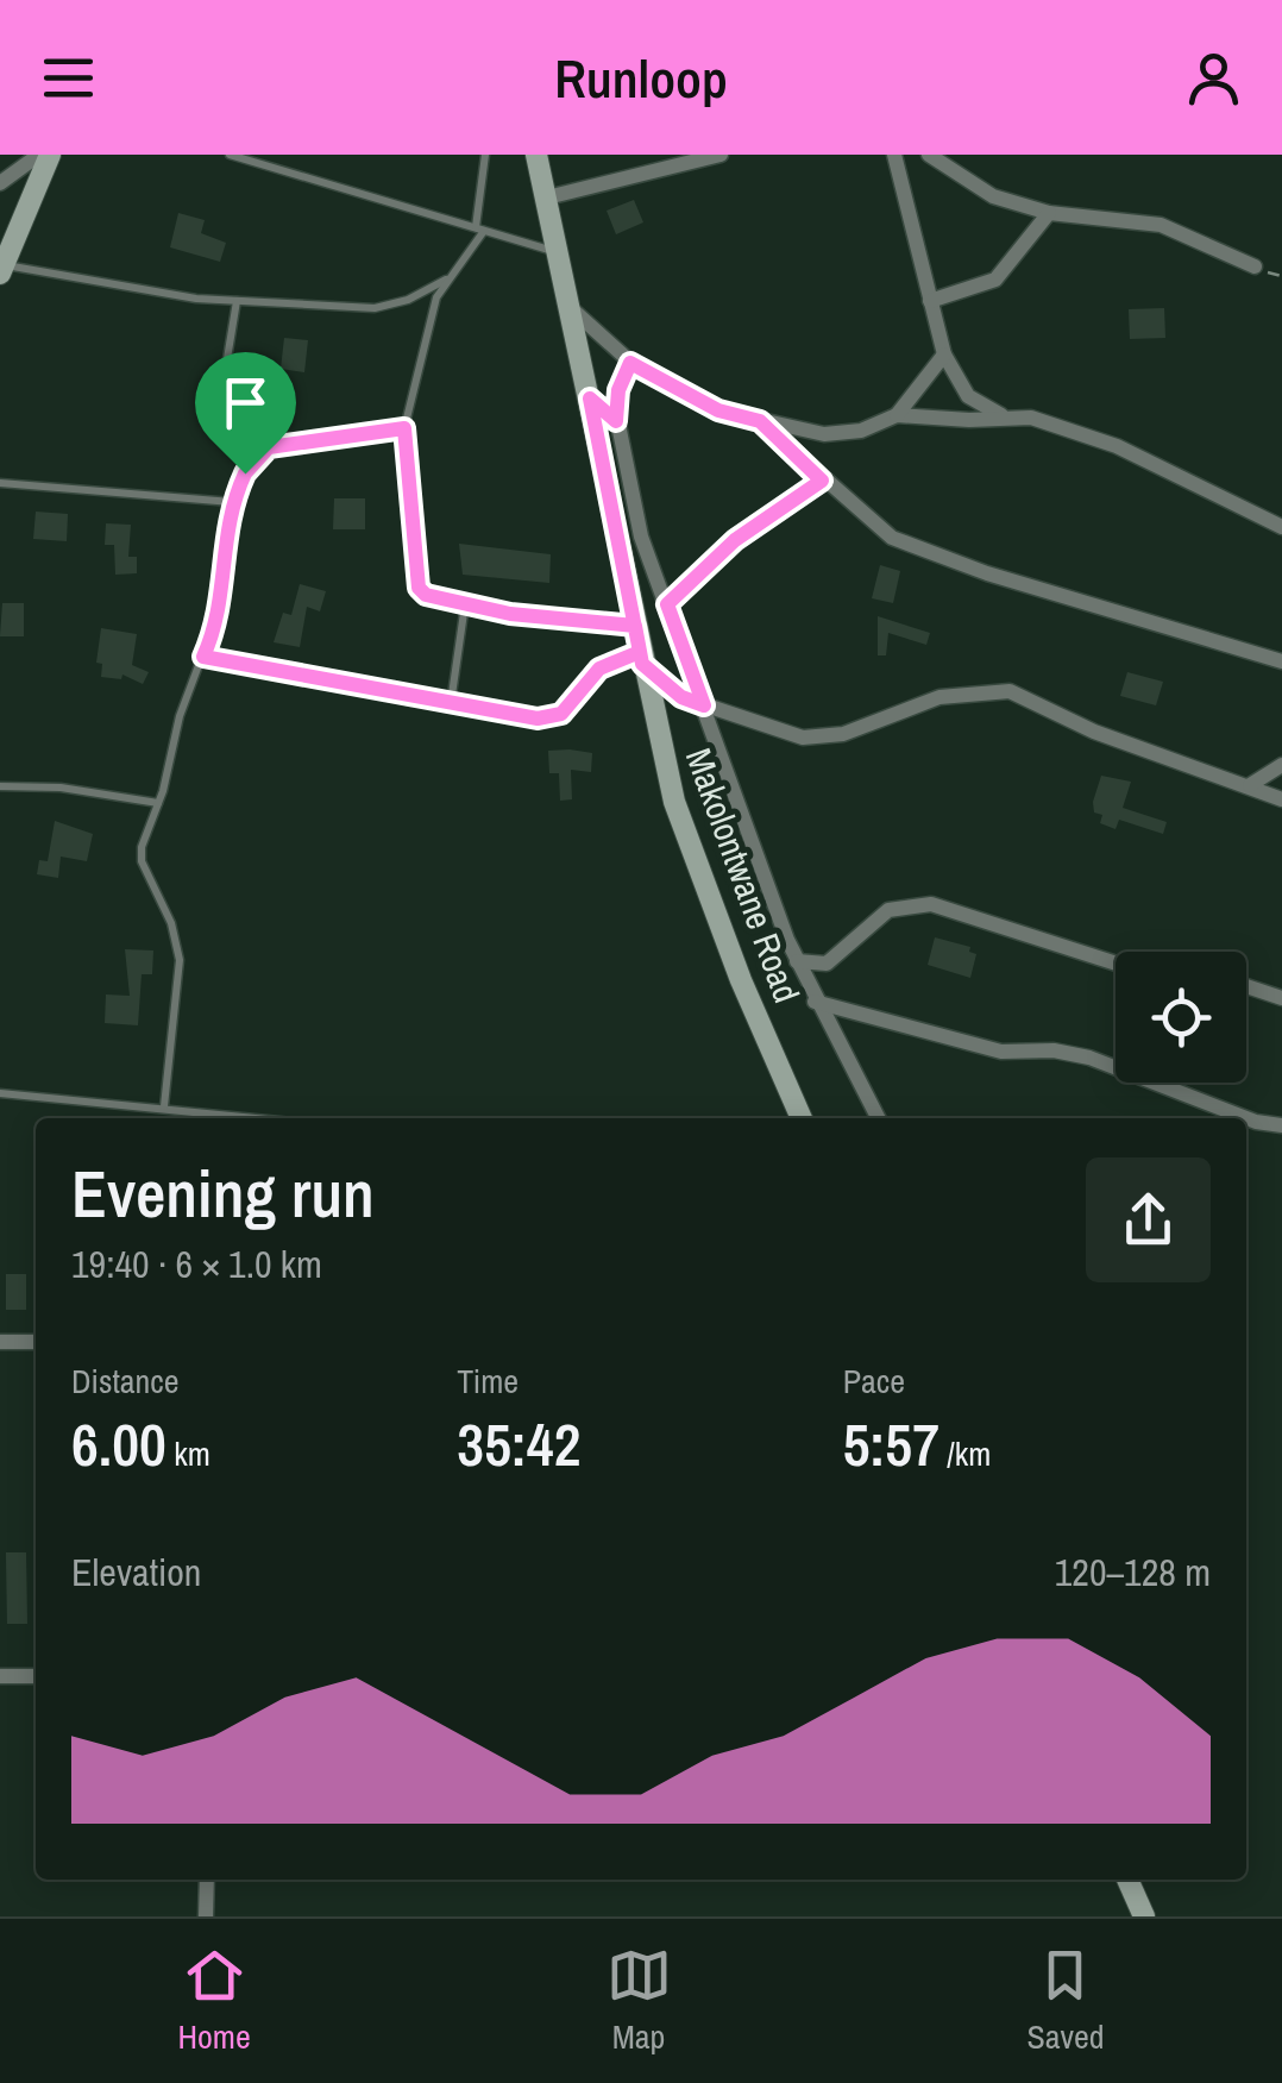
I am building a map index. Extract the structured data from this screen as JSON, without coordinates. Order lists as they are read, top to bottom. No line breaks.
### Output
{"streets":{"main road":["Makolontwane Road"]},"page":{"header":"Runloop","heading":["Evening run","19:40 · 6 × 1.0 km"],"stats":[["Distance","6.00 km"],["Time","35:42"],["Pace","5:57 /km"]],"chart":["Elevation","120–128 m"],"tabs":["Home","Map","Saved"]}}
